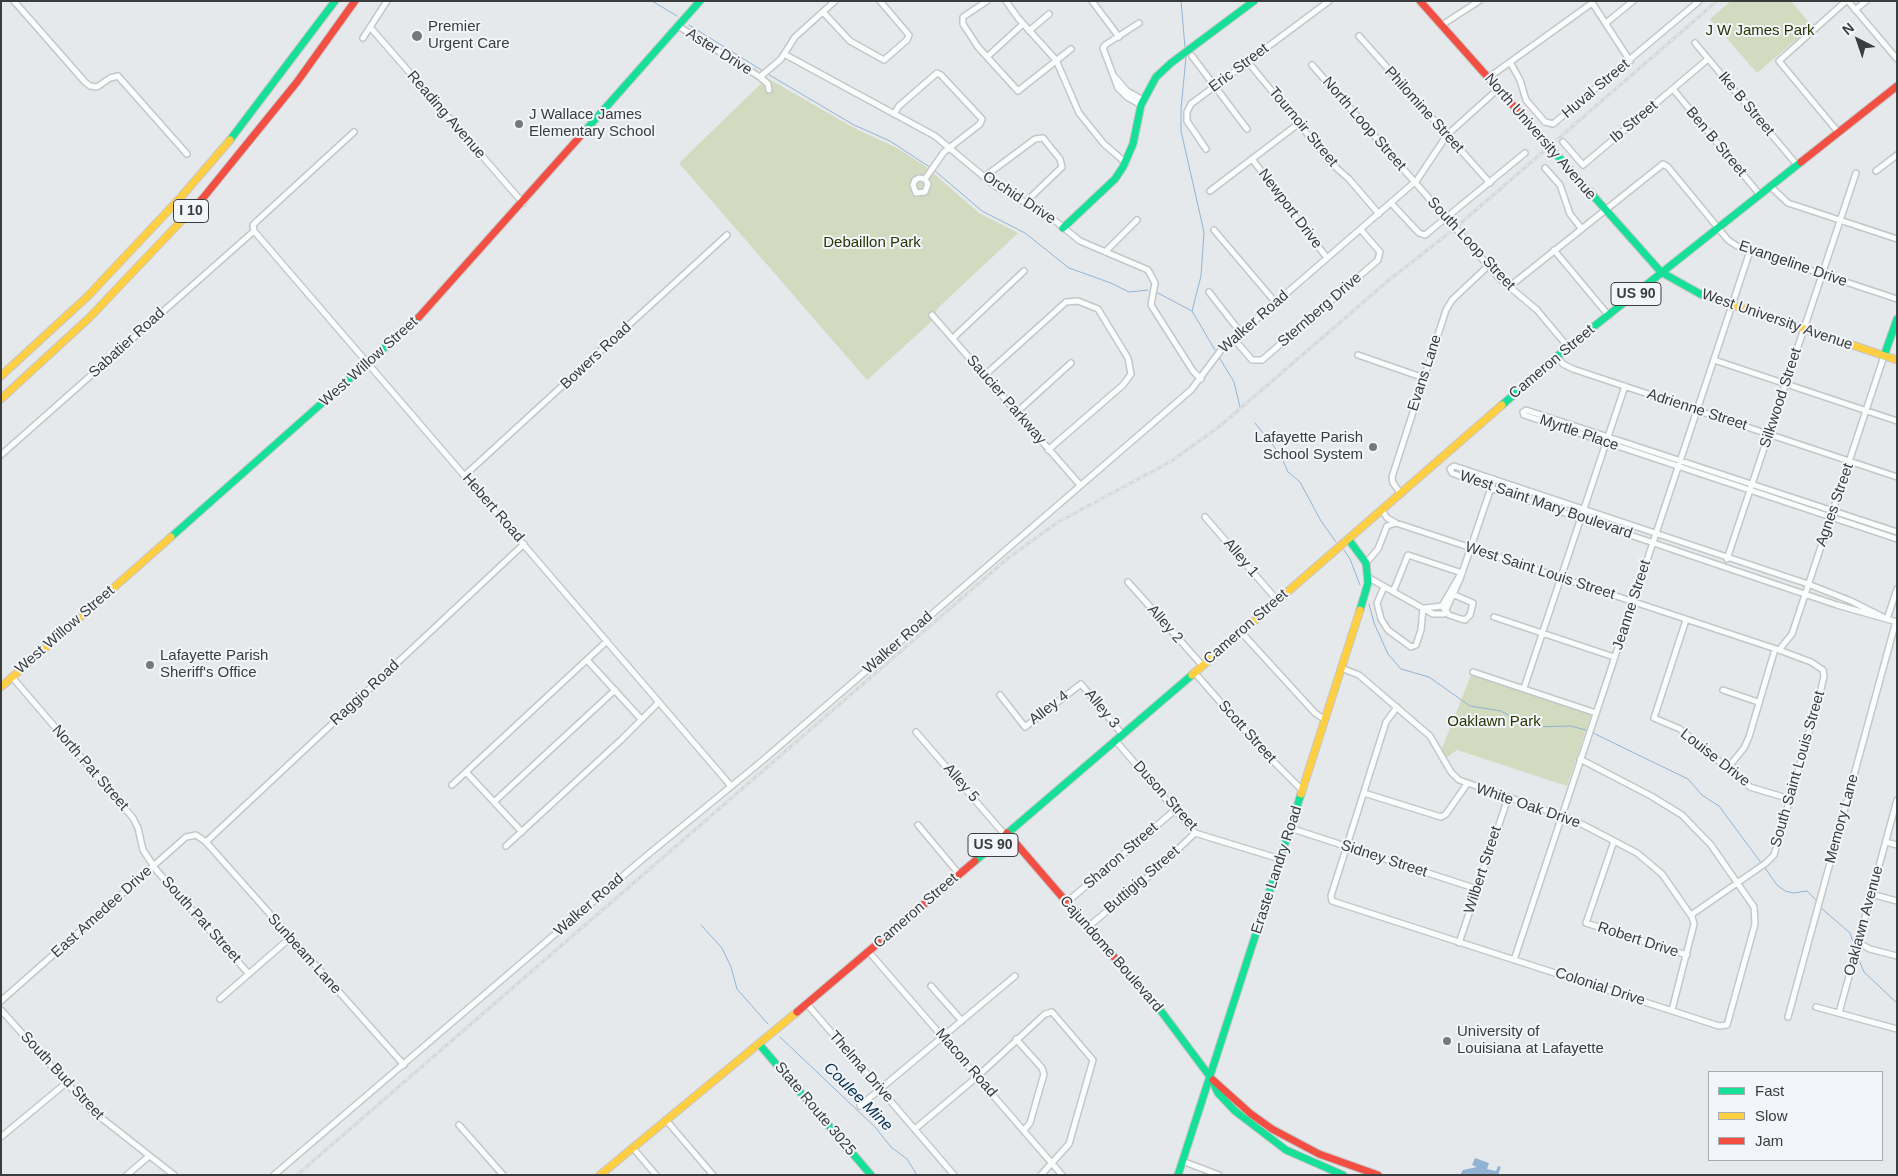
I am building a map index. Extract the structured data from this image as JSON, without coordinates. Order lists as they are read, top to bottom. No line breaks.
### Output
{"streets":{"main road":["North University Avenue","I 10","US 90","West University Avenue","West Willow Street","Cameron Street","Eraste Landry Road","Cajundome Boulevard","State Route 3025"],"street":["Aster Drive","Eric Street","Huval Street","Ike B Street","Philomine Street","Reading Avenue","Ib Street","North Loop Street","Tournoir Street","Ben B Street","Orchid Drive","Newport Drive","South Loop Street","Evangeline Drive","Sternberg Drive","Walker Road","Sabatier Road","Bowers Road","Evans Lane","Silkwood Street","Saucier Parkway","Adrienne Street","Myrtle Place","West Saint Mary Boulevard","Agnes Street","Hebert Road","Alley 1","West Saint Louis Street","Jeanne Street","Alley 2","Raggio Road","Alley 4","Alley 3","Scott Street","Louise Drive","North Pat Street","South Saint Louis Street","Alley 5","Duson Street","White Oak Drive","Memory Lane","Sharon Street","Sidney Street","Wilbert Street","Buttigig Street","East Amedee Drive","South Pat Street","Oaklawn Avenue","Robert Drive","Sunbeam Lane","Colonial Drive","Macon Road","Thelma Drive","South Bud Street"]},"crossings":[["Aster Drive","Orchid Drive"],["Aster Drive","West Willow Street"],["Eric Street","Tournoir Street"],["Ike B Street","Ib Street"],["Ike B Street","Cameron Street"],["Philomine Street","Walker Road"],["Reading Avenue","West Willow Street"],["Ib Street","Ben B Street"],["North Loop Street","South Loop Street"],["North Loop Street","Walker Road"],["Tournoir Street","Walker Road"],["North University Avenue","Evangeline Drive"],["North University Avenue","West University Avenue"],["North University Avenue","Walker Road"],["North University Avenue","Cameron Street"],["Ben B Street","Cameron Street"],["Orchid Drive","Walker Road"],["Newport Drive","Walker Road"],["South Loop Street","Walker Road"],["South Loop Street","Cameron Street"],["South Loop Street","Evans Lane"],["Evangeline Drive","Cameron Street"],["Evangeline Drive","Silkwood Street"],["Evangeline Drive","Jeanne Street"],["Sternberg Drive","Walker Road"],["West University Avenue","Cameron Street"],["West University Avenue","Silkwood Street"],["West University Avenue","Agnes Street"],["West University Avenue","Jeanne Street"],["Walker Road","Saucier Parkway"],["Walker Road","Hebert Road"],["Walker Road","Sunbeam Lane"],["Sabatier Road","Hebert Road"],["Bowers Road","Hebert Road"],["West Willow Street","Hebert Road"],["West Willow Street","North Pat Street"],["Cameron Street","Evans Lane"],["Cameron Street","Adrienne Street"],["Cameron Street","Alley 1"],["Cameron Street","Alley 2"],["Cameron Street","Alley 3"],["Cameron Street","Scott Street"],["Cameron Street","Alley 5"],["Cameron Street","Duson Street"],["Cameron Street","Eraste Landry Road"],["Cameron Street","Cajundome Boulevard"],["Cameron Street","Macon Road"],["Cameron Street","Thelma Drive"],["Cameron Street","State Route 3025"],["Silkwood Street","Adrienne Street"],["Silkwood Street","Myrtle Place"],["Silkwood Street","West Saint Mary Boulevard"],["Adrienne Street","Agnes Street"],["Adrienne Street","Jeanne Street"],["Myrtle Place","Agnes Street"],["Myrtle Place","Jeanne Street"],["West Saint Mary Boulevard","Agnes Street"],["West Saint Mary Boulevard","Jeanne Street"],["West Saint Mary Boulevard","Memory Lane"],["Agnes Street","West Saint Louis Street"],["Agnes Street","Louise Drive"],["Hebert Road","Raggio Road"],["West Saint Louis Street","Jeanne Street"],["West Saint Louis Street","Louise Drive"],["West Saint Louis Street","South Saint Louis Street"],["Jeanne Street","White Oak Drive"],["Jeanne Street","Colonial Drive"],["Raggio Road","East Amedee Drive"],["Raggio Road","Sunbeam Lane"],["Alley 4","Alley 3"],["Scott Street","Eraste Landry Road"],["Louise Drive","South Saint Louis Street"],["North Pat Street","East Amedee Drive"],["North Pat Street","South Pat Street"],["South Saint Louis Street","White Oak Drive"],["South Saint Louis Street","Colonial Drive"],["Alley 5","Cajundome Boulevard"],["Duson Street","Sharon Street"],["Duson Street","Eraste Landry Road"],["Duson Street","Buttigig Street"],["White Oak Drive","Eraste Landry Road"],["White Oak Drive","Wilbert Street"],["White Oak Drive","Robert Drive"],["White Oak Drive","Colonial Drive"],["Sharon Street","Cajundome Boulevard"],["Sidney Street","Eraste Landry Road"],["Sidney Street","Wilbert Street"],["Sidney Street","Colonial Drive"],["Eraste Landry Road","Cajundome Boulevard"],["Wilbert Street","Colonial Drive"],["Buttigig Street","Cajundome Boulevard"],["East Amedee Drive","South Pat Street"],["East Amedee Drive","Sunbeam Lane"]],"water":["Coulee Mine"],"parks":["J W James Park","Debaillon Park","Oaklawn Park"],"places":["Premier Urgent Care","J Wallace James Elementary School","Lafayette Parish School System","Lafayette Parish Sheriff's Office","University of Louisiana at Lafayette"],"legend":["Fast","Slow","Jam"],"north":"top left"}
